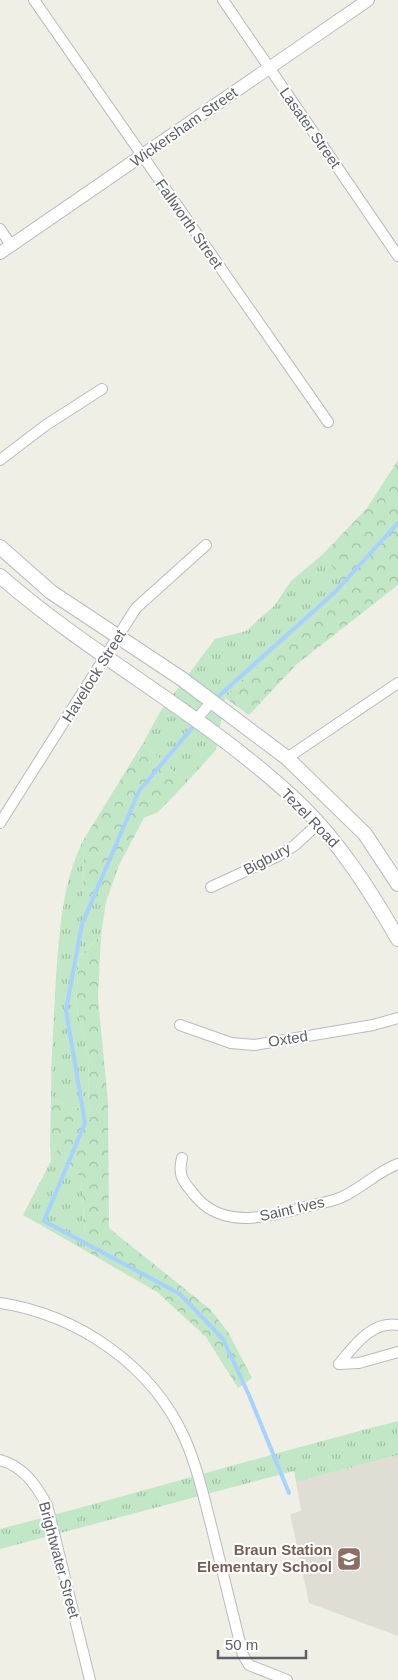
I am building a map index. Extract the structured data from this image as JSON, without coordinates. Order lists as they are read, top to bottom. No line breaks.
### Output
{"streets":{"main road":["Tezel Road"],"street":["Wickersham Street","Lasater Street","Fallworth Street","Havelock Street","Bigbury","Oxted","Saint Ives","Brightwater Street"]},"crossings":[["Wickersham Street","Lasater Street"],["Wickersham Street","Fallworth Street"],["Havelock Street","Tezel Road"],["Tezel Road","Bigbury"]],"places":{"school or university":["Braun Station Elementary School"]},"scale_bar":"50 m"}
